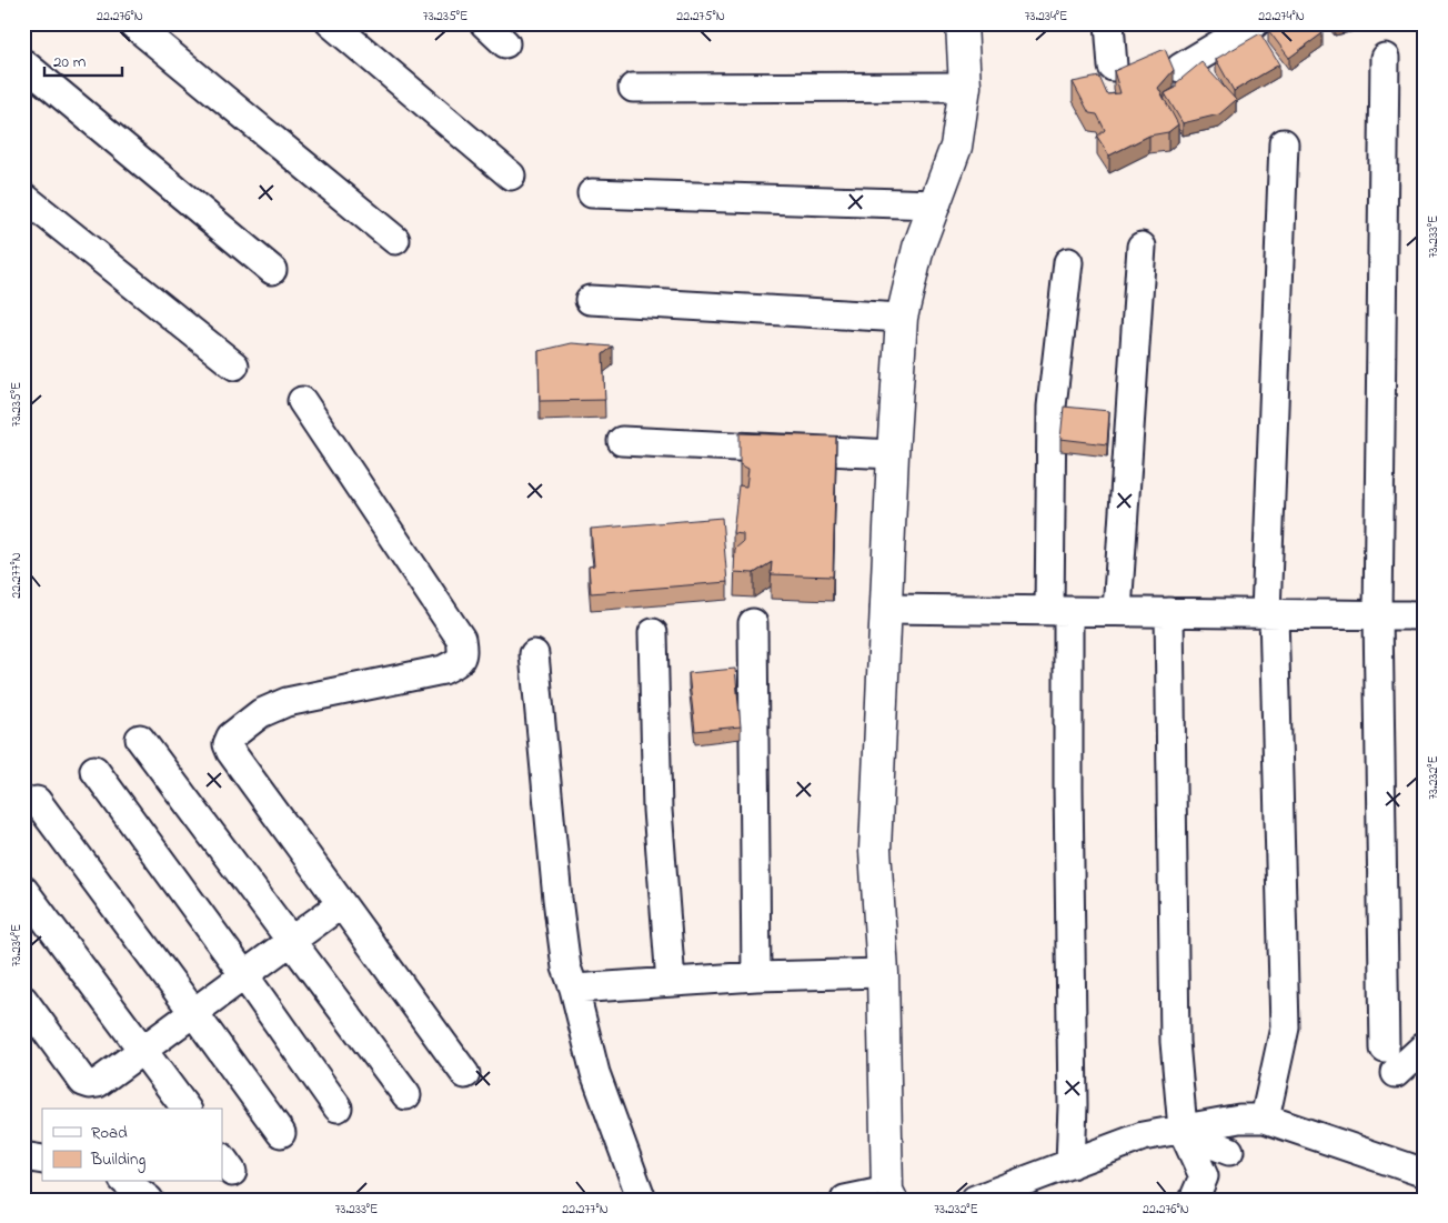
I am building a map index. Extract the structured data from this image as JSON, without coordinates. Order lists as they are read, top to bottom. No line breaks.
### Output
{"legend":["Road","Building"],"scale_bar":"20 m","coordinates":["22.276°N","73.235°E","22.275°N","73.234°E","22.274°N","73.233°E","22.277°N","73.232°E"]}
